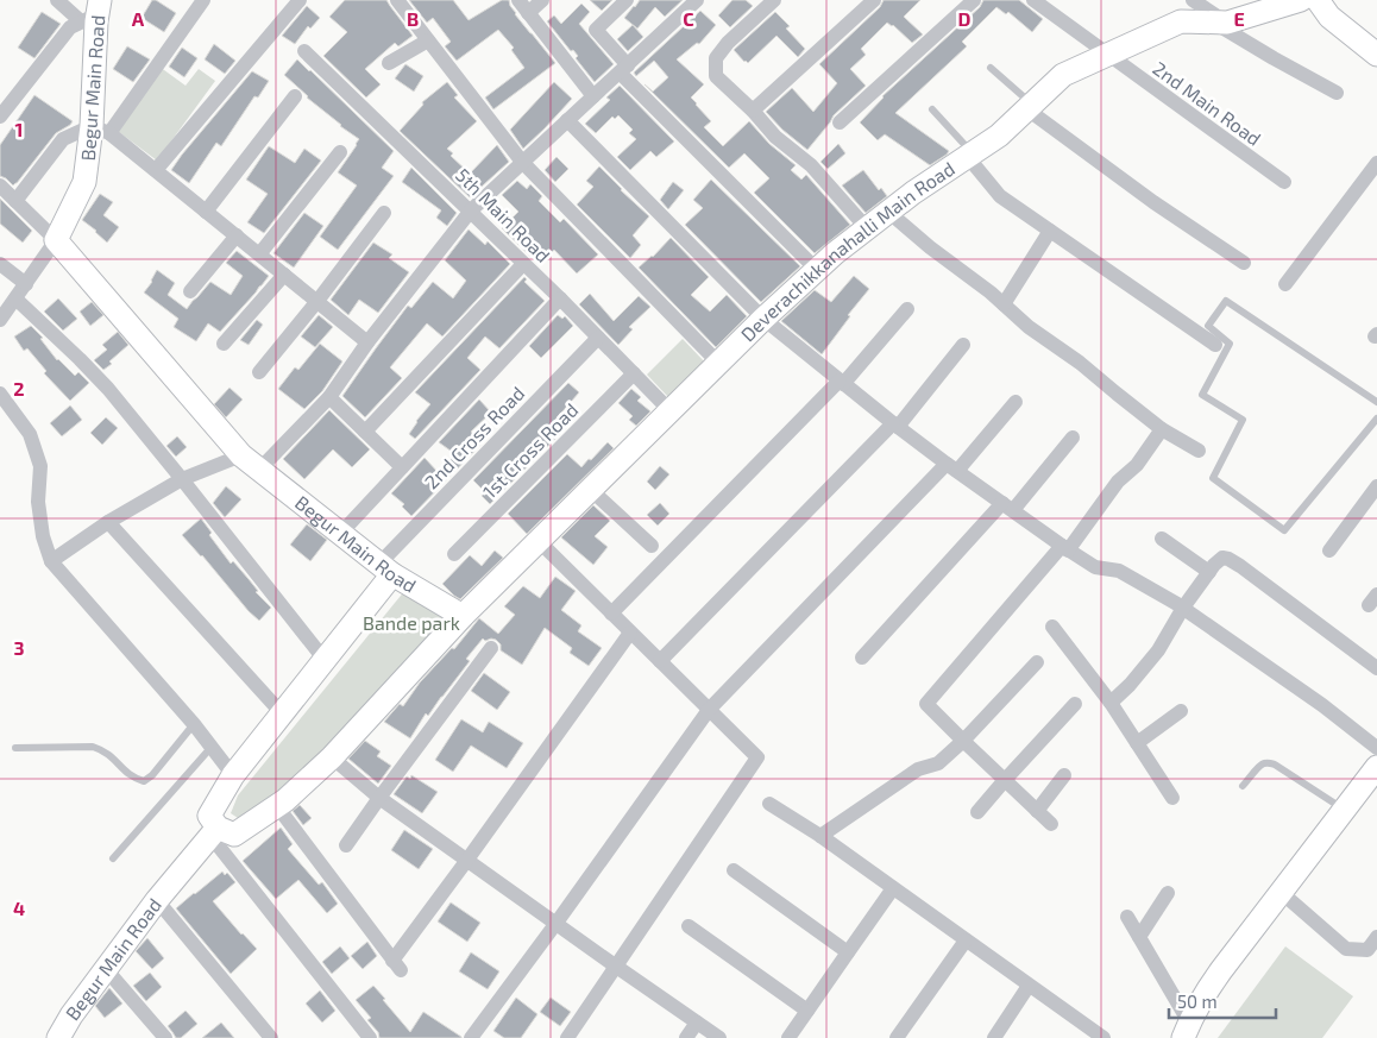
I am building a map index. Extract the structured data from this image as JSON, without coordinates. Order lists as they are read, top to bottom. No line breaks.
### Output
{"streets":{"street":["Begur Main Road","2nd Main Road","5th Main Road","Deverachikkanahalli Main Road","2nd Cross Road","1st Cross Road"]},"crossings":[["Begur Main Road","Deverachikkanahalli Main Road"],["Begur Main Road","2nd Cross Road"],["2nd Main Road","Deverachikkanahalli Main Road"],["5th Main Road","Deverachikkanahalli Main Road"],["5th Main Road","2nd Cross Road"],["5th Main Road","1st Cross Road"]],"parks":["Bande park"],"scale_bar":"50 m","grid":{"columns":["A","B","C","D","E"],"rows":["1","2","3","4"]}}
